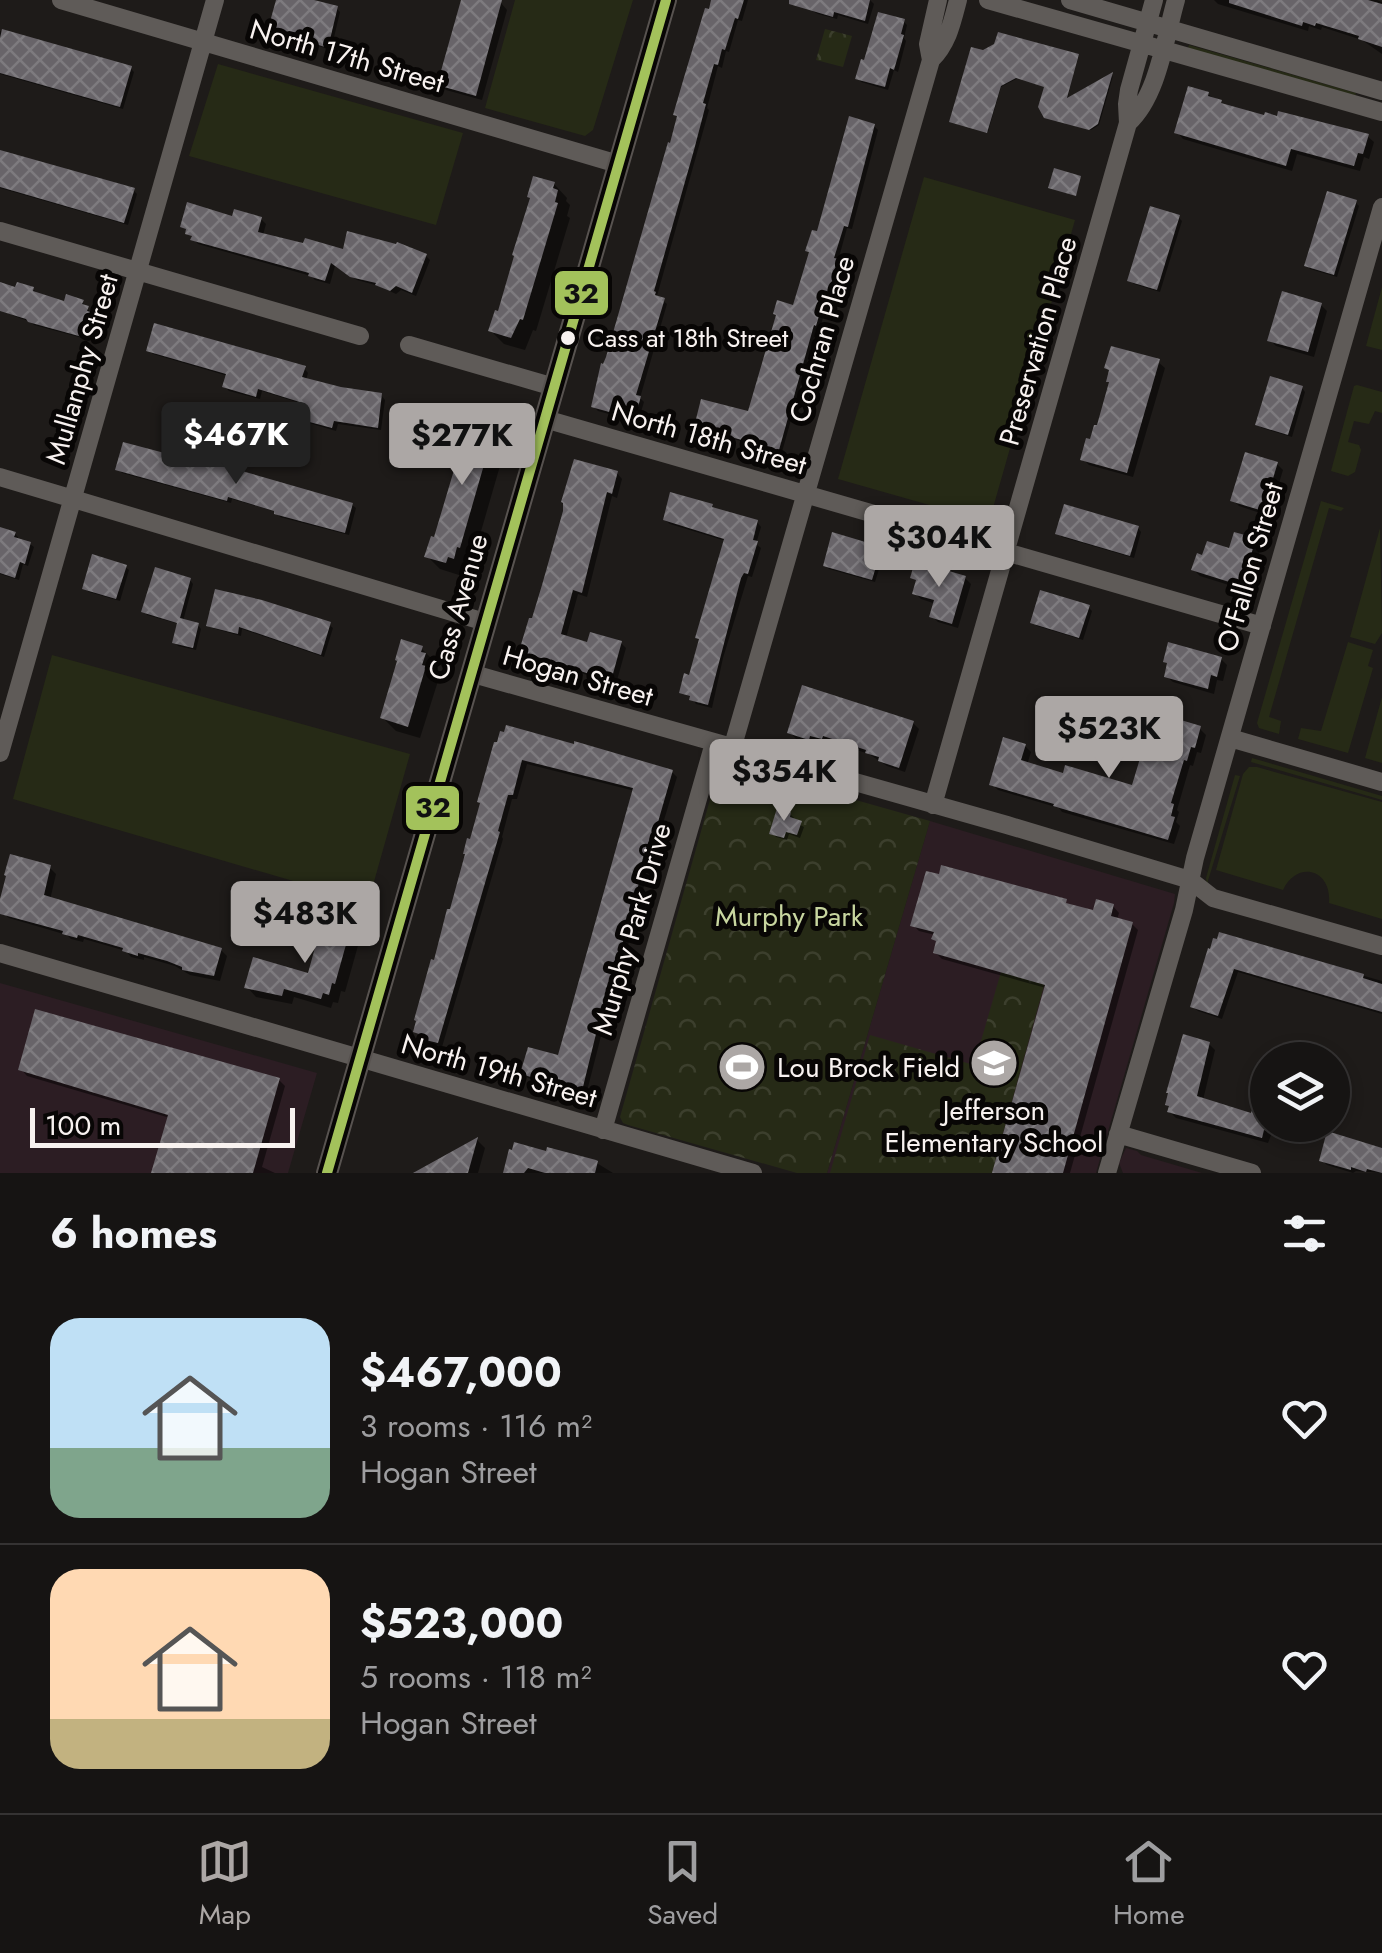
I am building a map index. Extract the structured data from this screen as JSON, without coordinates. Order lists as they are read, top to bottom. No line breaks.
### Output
{"streets":{"main road":["Cass Avenue"],"street":["North 17th Street","Cochran Place","Preservation Place","Mullanphy Street","North 18th Street","O'Fallon Street","Hogan Street","Murphy Park Drive","North 19th Street"]},"crossings":[["North 17th Street","Mullanphy Street"],["North 17th Street","Cass Avenue"],["Cochran Place","North 18th Street"],["Cochran Place","Hogan Street"],["Cochran Place","Murphy Park Drive"],["Preservation Place","North 18th Street"],["Preservation Place","Hogan Street"],["Mullanphy Street","Hogan Street"],["North 18th Street","O'Fallon Street"],["North 18th Street","Cass Avenue"],["O'Fallon Street","Hogan Street"],["Cass Avenue","Hogan Street"],["Cass Avenue","North 19th Street"],["Hogan Street","Murphy Park Drive"],["Murphy Park Drive","North 19th Street"]],"parks":["Murphy Park"],"places":{"other":["Cass at 18th Street"],"school or university":["Jefferson Elementary School"],"sports":["Lou Brock Field"]},"lines":["transit line 32"],"scale_bar":"100 m","page":{"price":["$467K","$277K","$304K","$523K","$354K","$483K"],"scale":"100 m","heading":"6 homes","list":[{"name":"$467,000","note":"3 rooms · 116 m² · Hogan Street"},{"name":"$523,000","note":"5 rooms · 118 m² · Hogan Street"}],"tabs":["Map","Saved","Home"]}}
